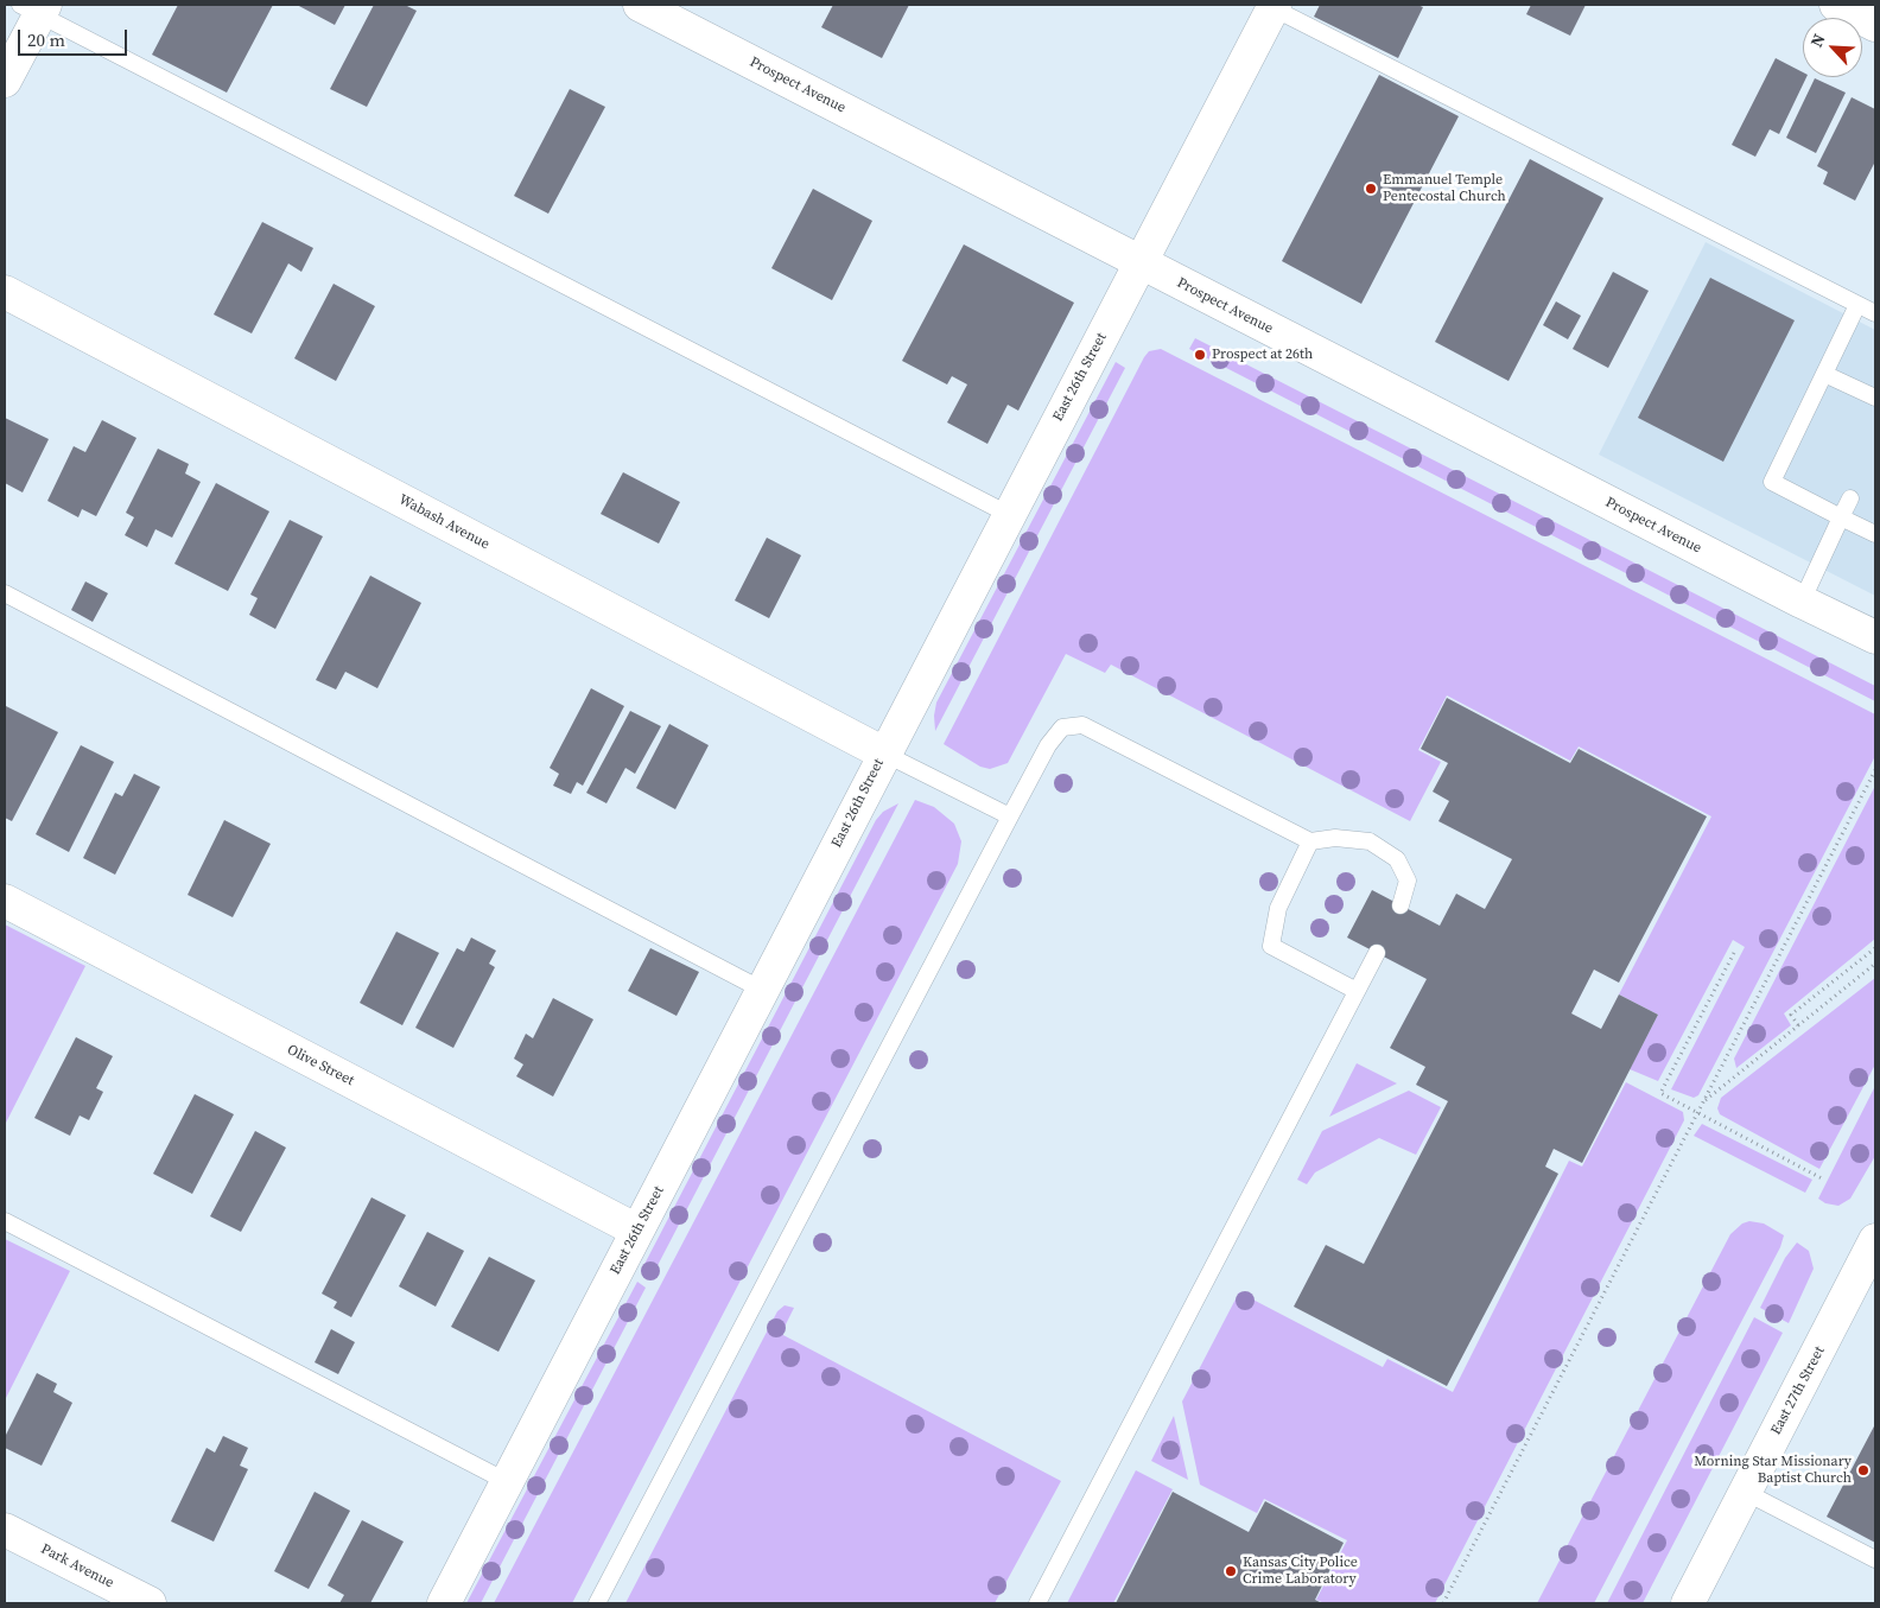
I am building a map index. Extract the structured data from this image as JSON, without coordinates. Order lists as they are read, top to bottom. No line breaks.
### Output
{"streets":{"street":["Prospect Avenue","East 26th Street","Wabash Avenue","Olive Street","East 27th Street","Park Avenue"]},"crossings":[["Prospect Avenue","East 26th Street"],["East 26th Street","Wabash Avenue"],["East 26th Street","Olive Street"]],"places":["Emmanuel Temple Pentecostal Church","Prospect at 26th","Morning Star Missionary Baptist Church","Kansas City Police Crime Laboratory"],"scale_bar":"20 m","north":"top left"}
